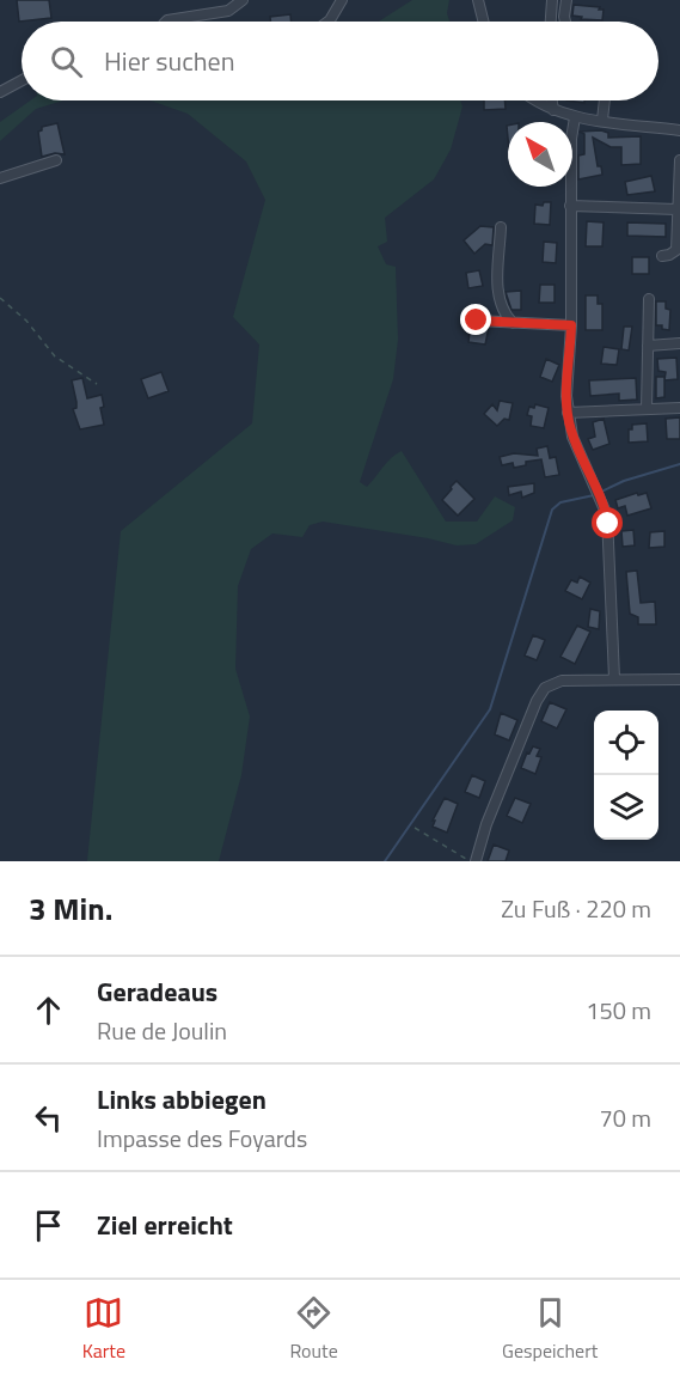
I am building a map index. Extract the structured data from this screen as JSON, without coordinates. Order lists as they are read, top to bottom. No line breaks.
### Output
{"north":"top left","page":{"search":"Hier suchen","heading":["3 Min.","Zu Fuß · 220 m"],"list":[["Geradeaus","Rue de Joulin","150 m"],["Links abbiegen","Impasse des Foyards","70 m"],"Ziel erreicht"],"nav":["Karte","Route","Gespeichert"]}}
